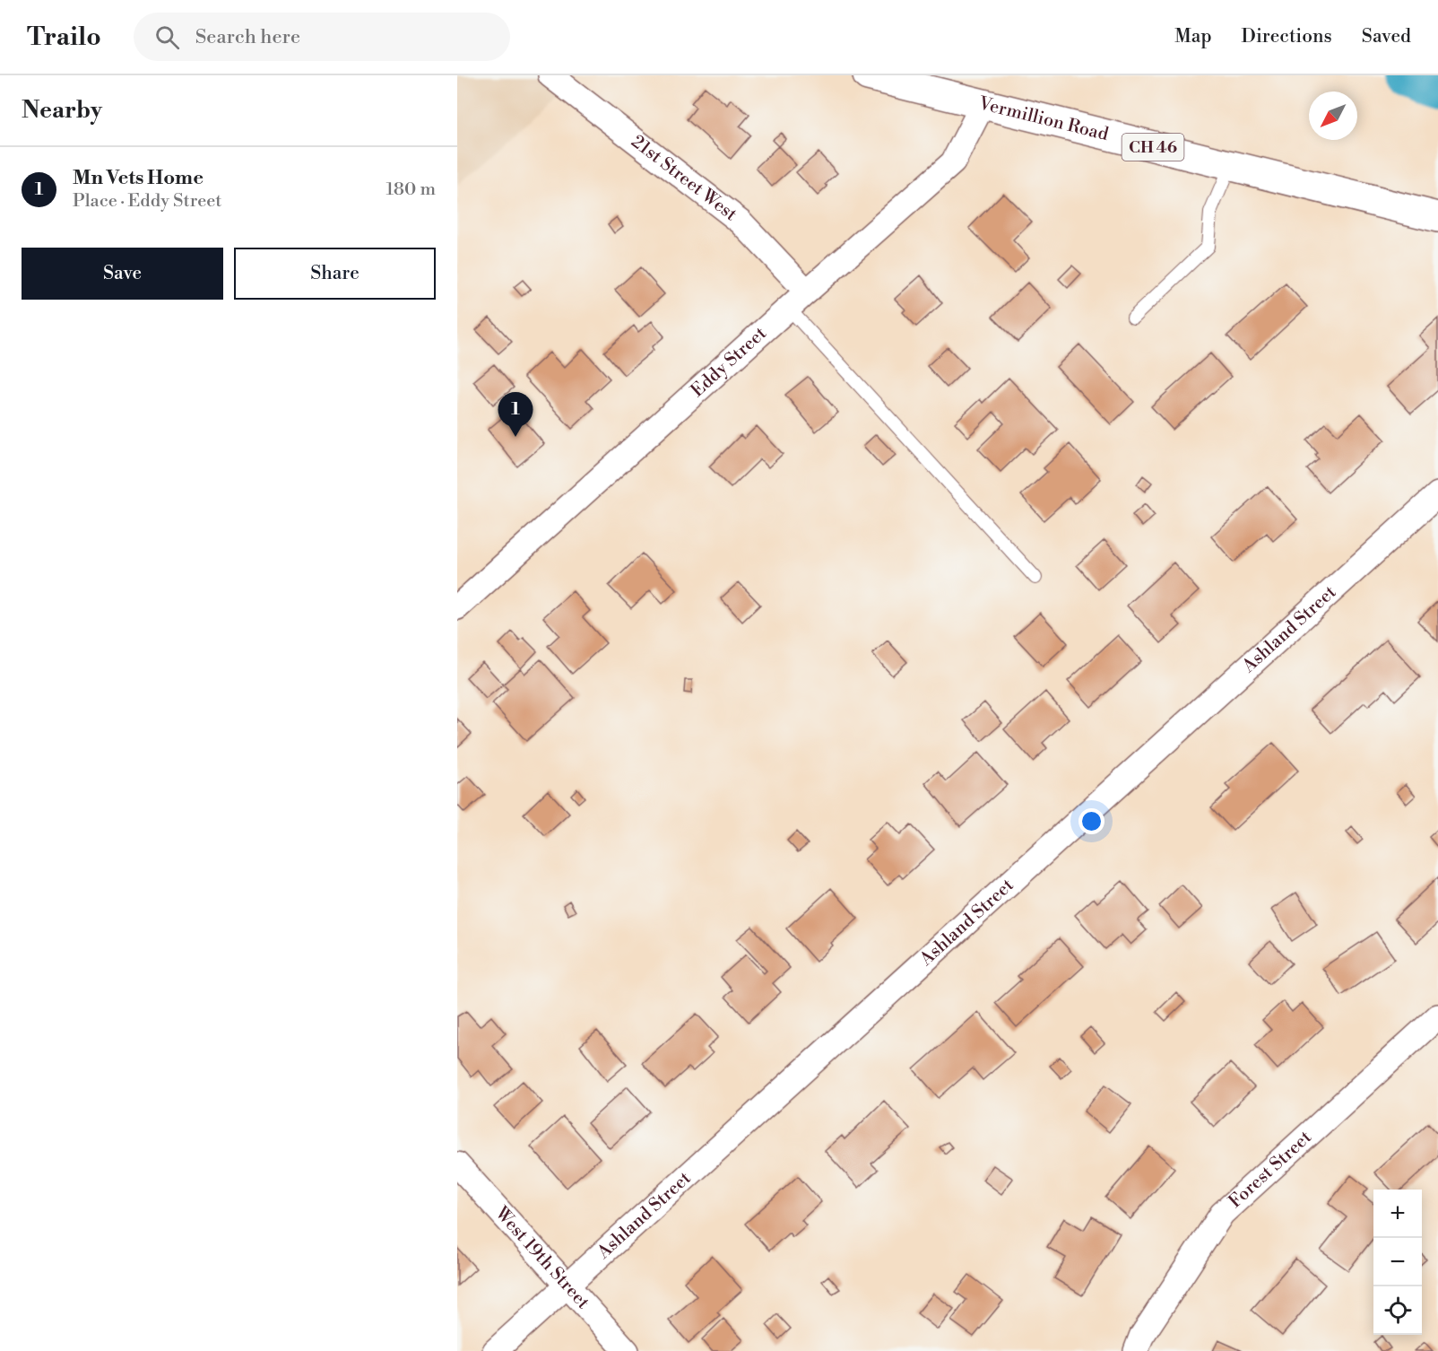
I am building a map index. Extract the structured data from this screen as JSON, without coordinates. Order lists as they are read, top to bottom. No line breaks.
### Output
{"streets":{"main road":["Vermillion Road","CH 46"],"street":["21st Street West","Eddy Street","Ashland Street","Forest Street","West 19th Street"]},"crossings":[["Vermillion Road","Eddy Street"],["21st Street West","Eddy Street"],["Ashland Street","West 19th Street"]],"north":"bottom left","page":{"header":"Trailo","search":"Search here","nav":["Map","Directions","Saved"],"heading":"Nearby","list":[{"mark":"1","name":"Mn Vets Home","note":"Place · Eddy Street","value":"180 m"}],"buttons":["Save","Share"],"pins":"1","map_buttons":["+","−"]}}
